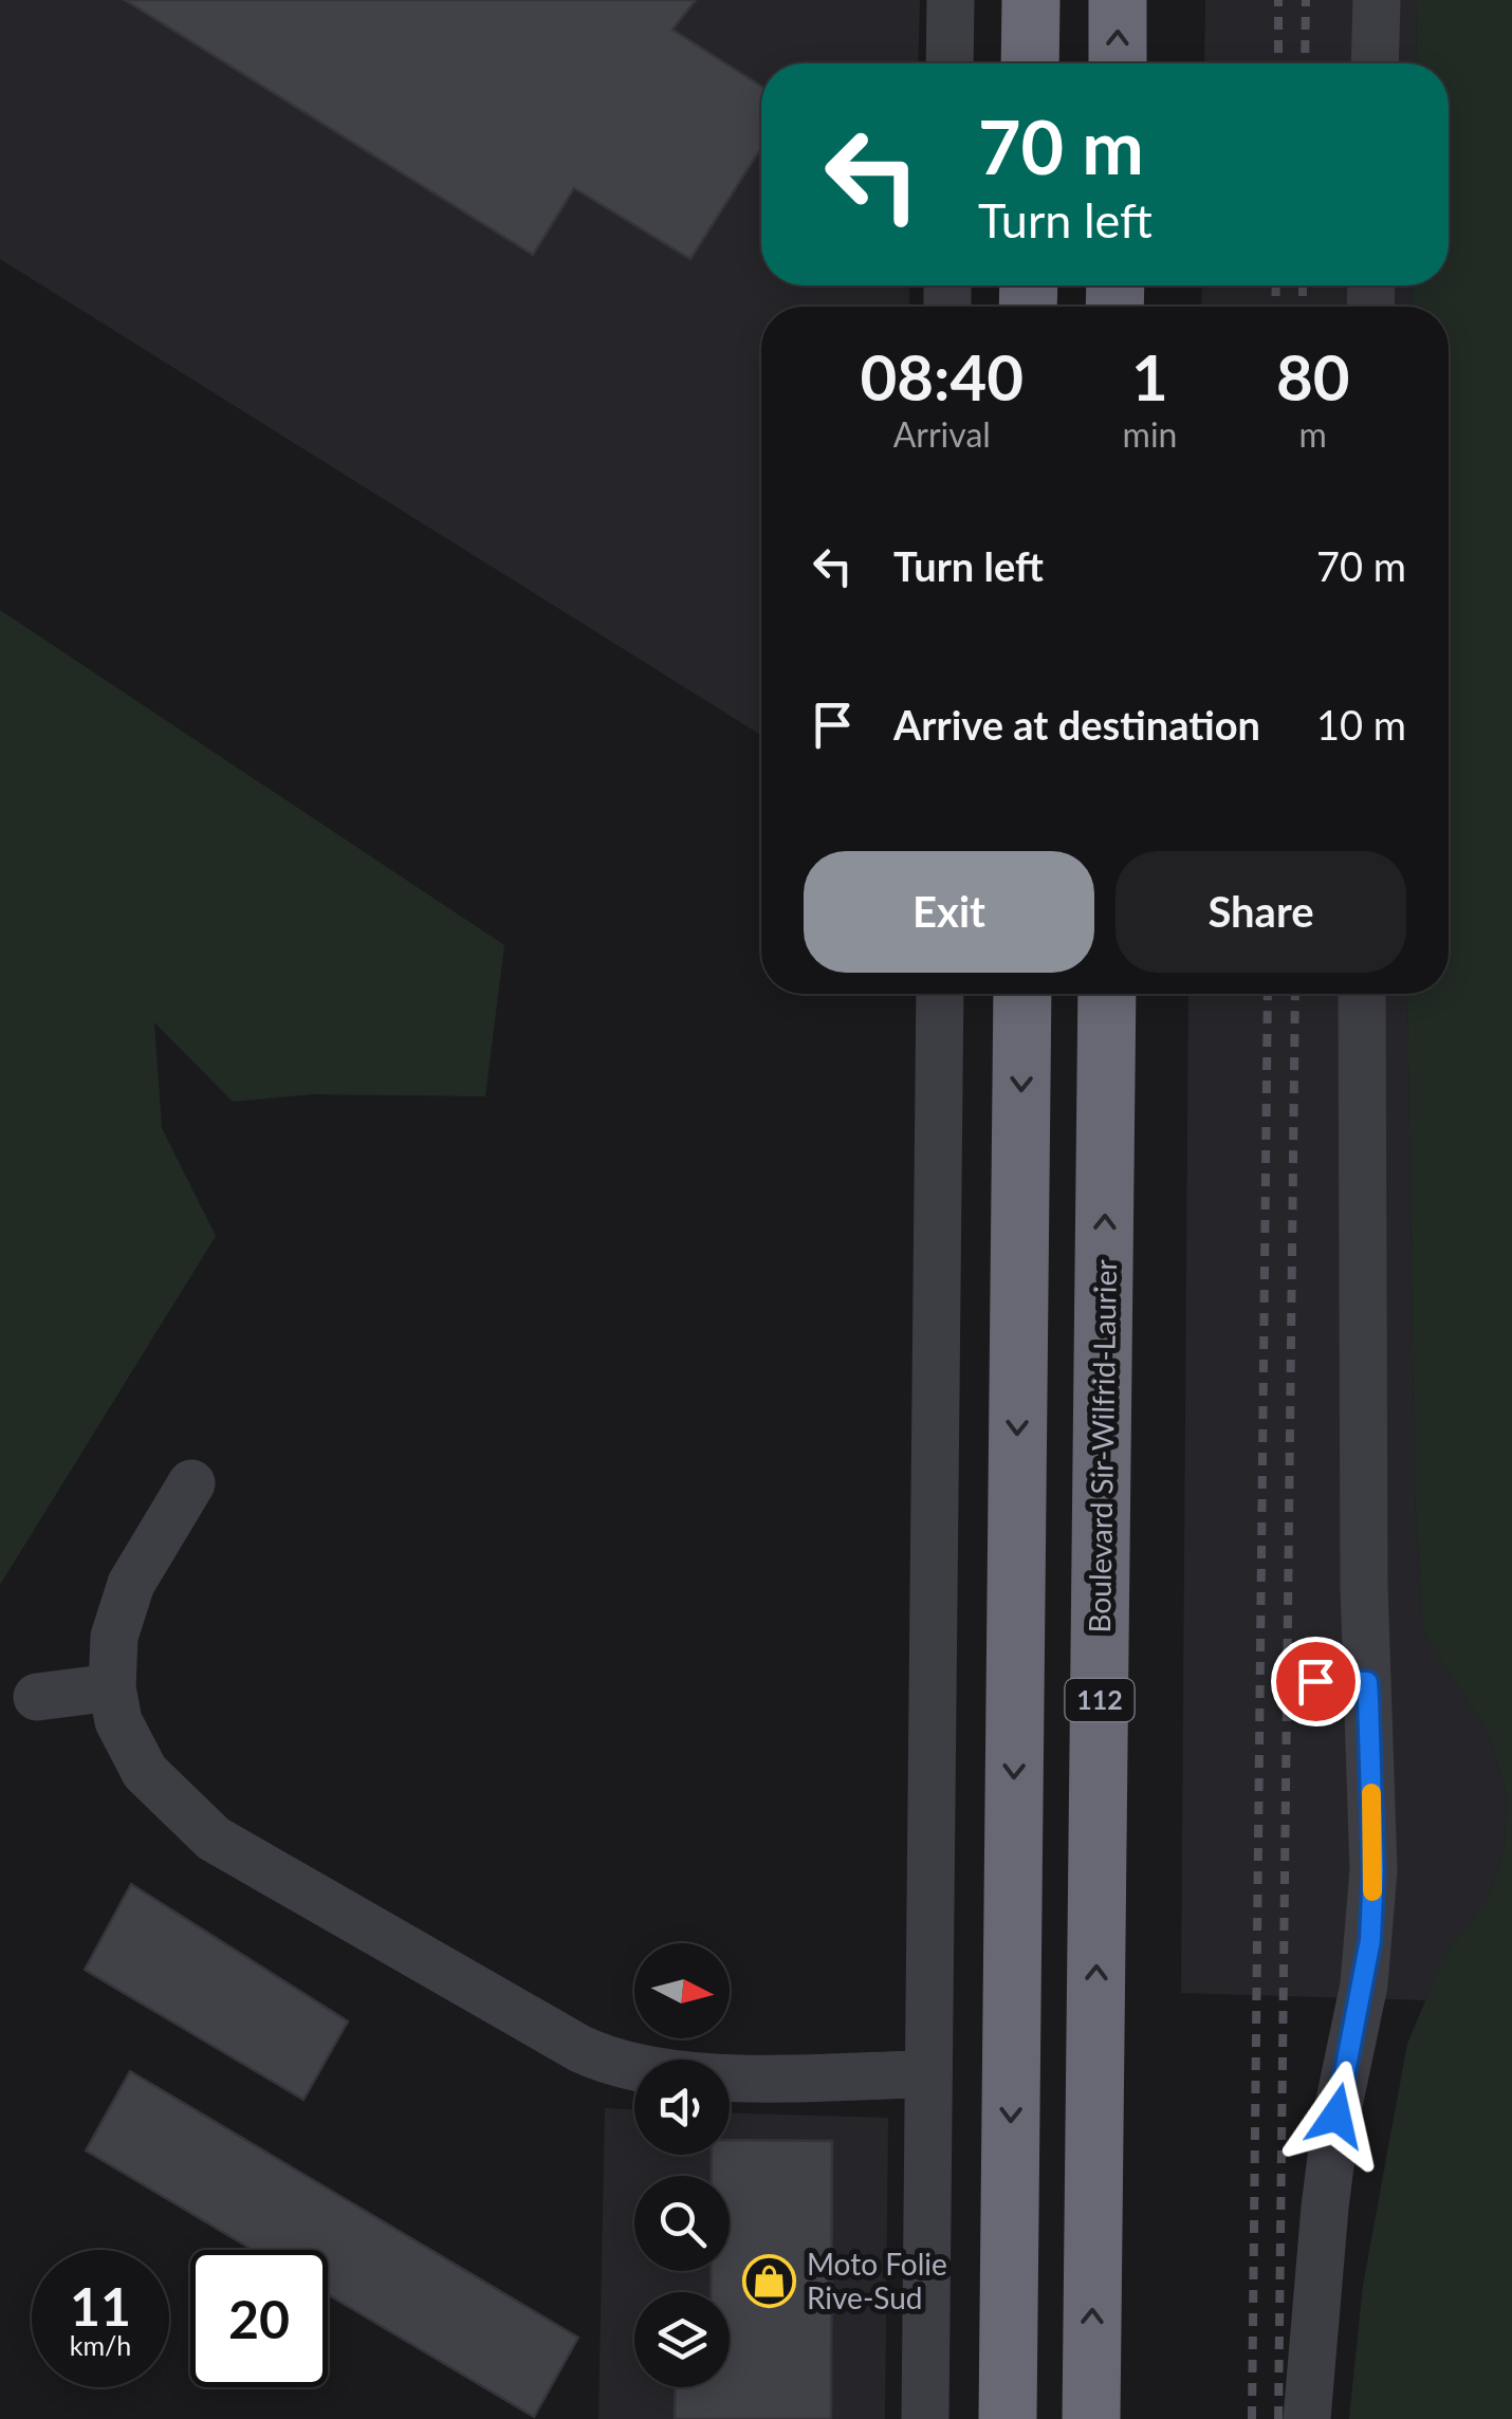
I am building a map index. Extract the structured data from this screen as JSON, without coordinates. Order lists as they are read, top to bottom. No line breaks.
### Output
{"streets":{"highway":["Boulevard Sir-Wilfrid-Laurier","112"]},"places":{"shop":["Moto Folie Rive-Sud"]},"north":"right","page":{"turn":["70 m","Turn left"],"eta":["08:40","Arrival","1","min","80","m"],"list":[{"name":"Turn left","value":"70 m"},{"name":"Arrive at destination","value":"10 m"}],"buttons":["Exit","Share"],"speed":"11 km/h","limit":"20"}}
